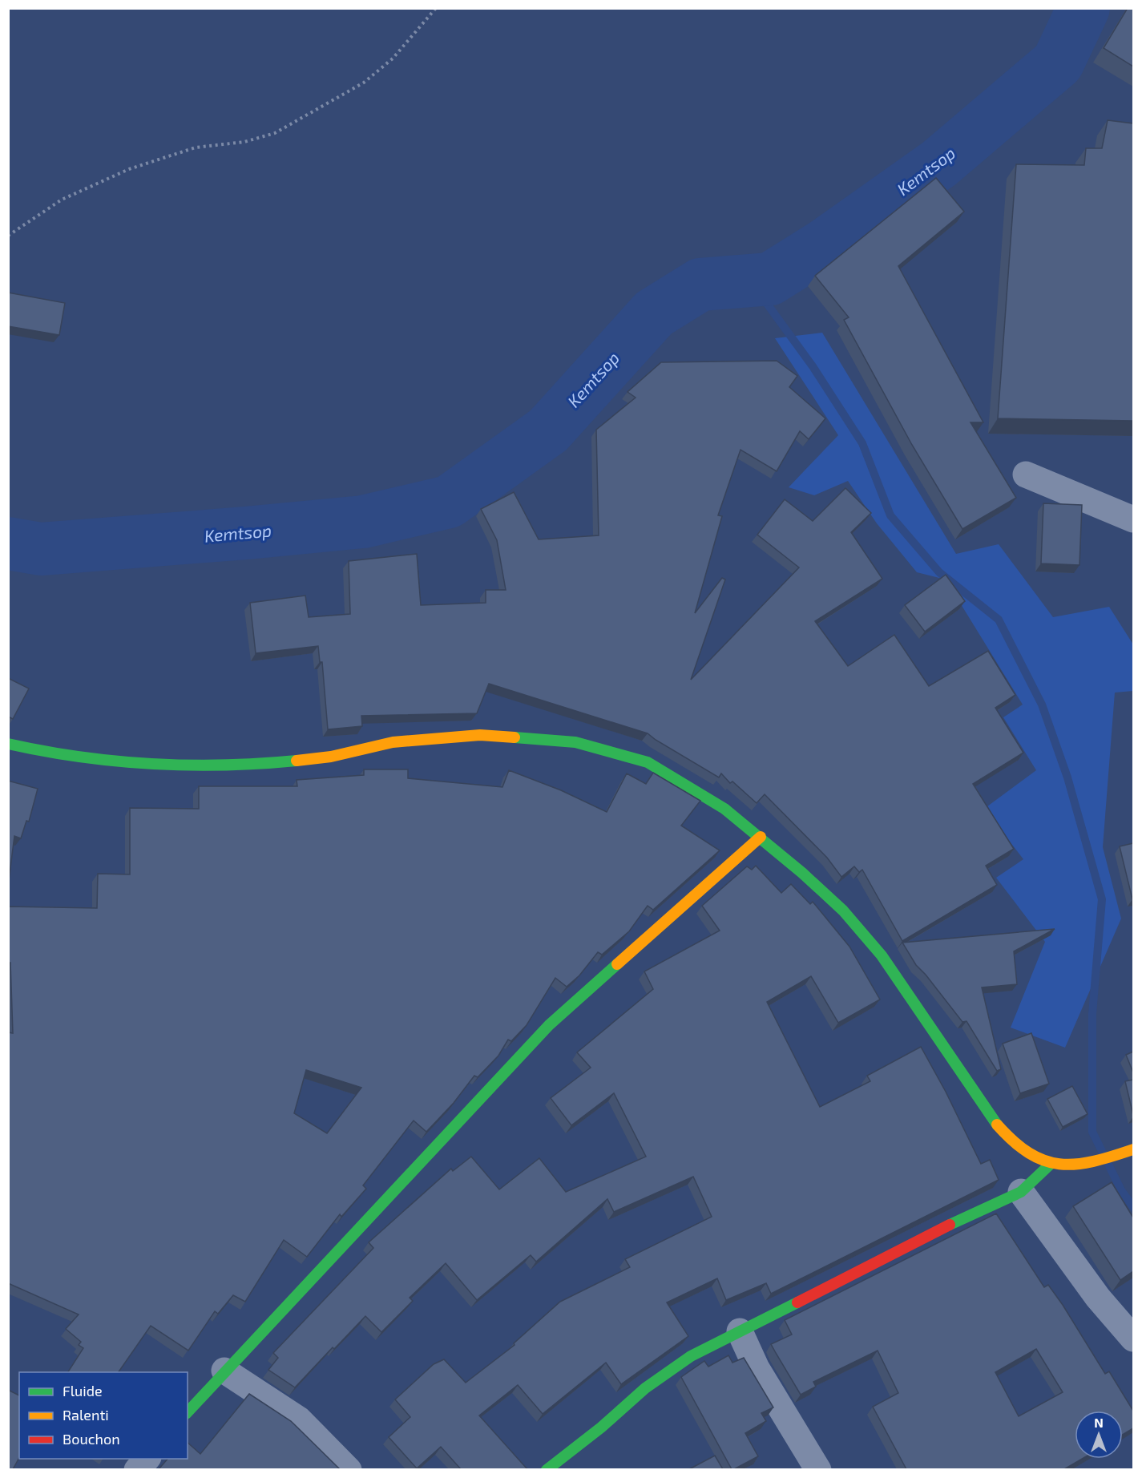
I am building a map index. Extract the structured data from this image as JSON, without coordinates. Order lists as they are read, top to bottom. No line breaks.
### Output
{"water":["Kemtsop"],"legend":["Fluide","Ralenti","Bouchon"],"north":"top"}
